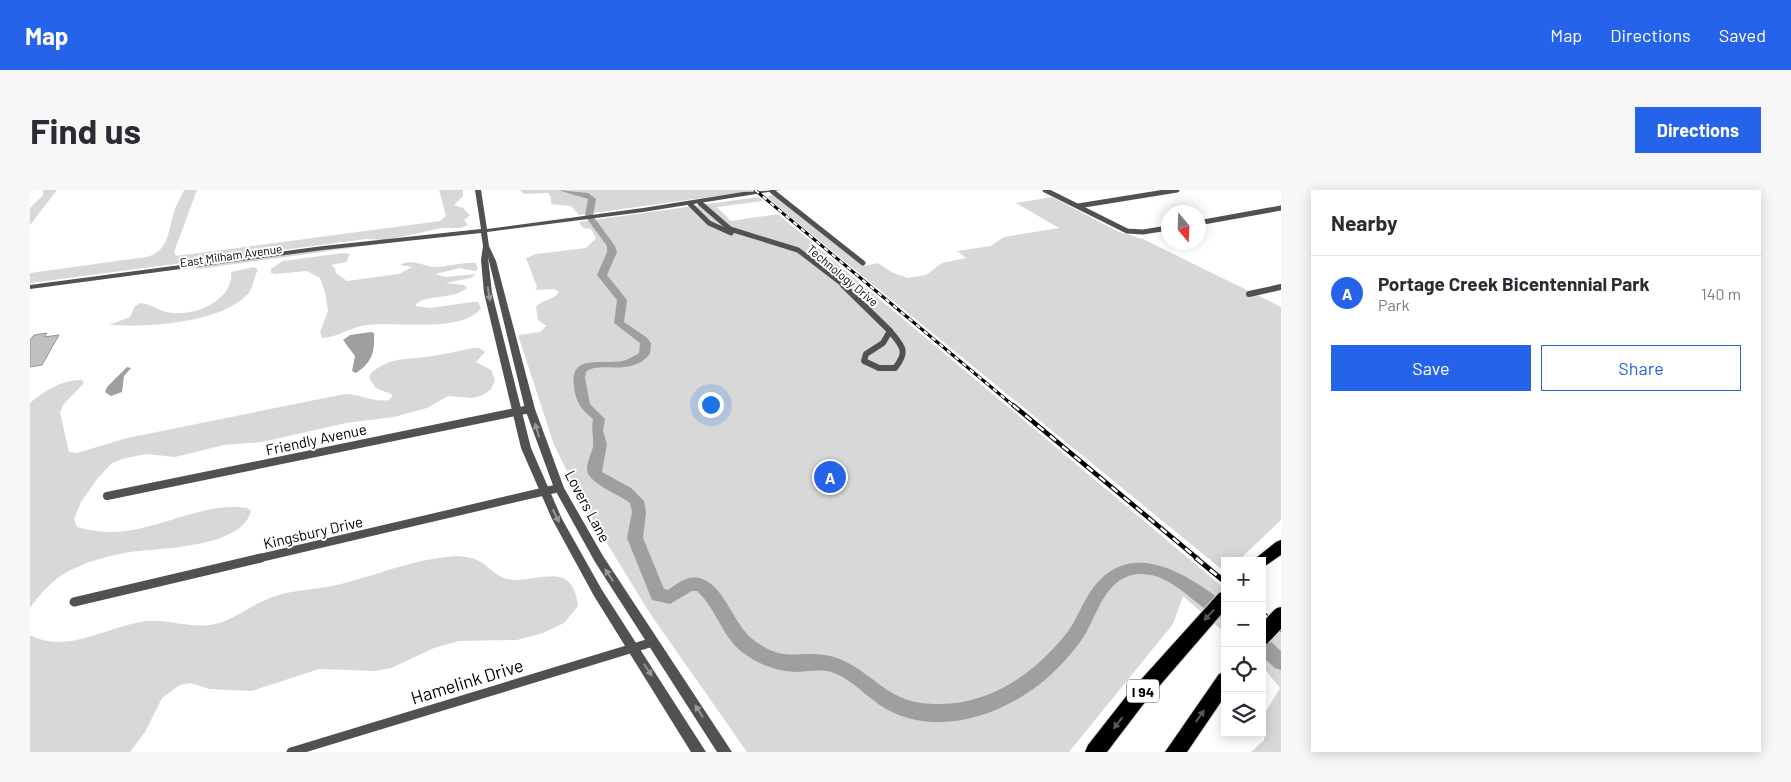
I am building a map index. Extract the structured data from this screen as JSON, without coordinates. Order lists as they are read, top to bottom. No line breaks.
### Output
{"streets":{"highway":["I 94"],"street":["East Milham Avenue","Technology Drive","Friendly Avenue","Lovers Lane","Kingsbury Drive","Hamelink Drive"]},"crossings":[["East Milham Avenue","Technology Drive"],["East Milham Avenue","Lovers Lane"],["Friendly Avenue","Lovers Lane"],["Lovers Lane","Kingsbury Drive"],["Lovers Lane","Hamelink Drive"]],"north":"bottom","page":{"header":"Map","nav":["Map","Directions","Saved"],"buttons":["Directions",["Save","Share"]],"title":"Find us","heading":"Nearby","list":[{"mark":"A","name":"Portage Creek Bicentennial Park","note":"Park","value":"140 m"}],"pins":"A","map_buttons":["+","−"]}}
